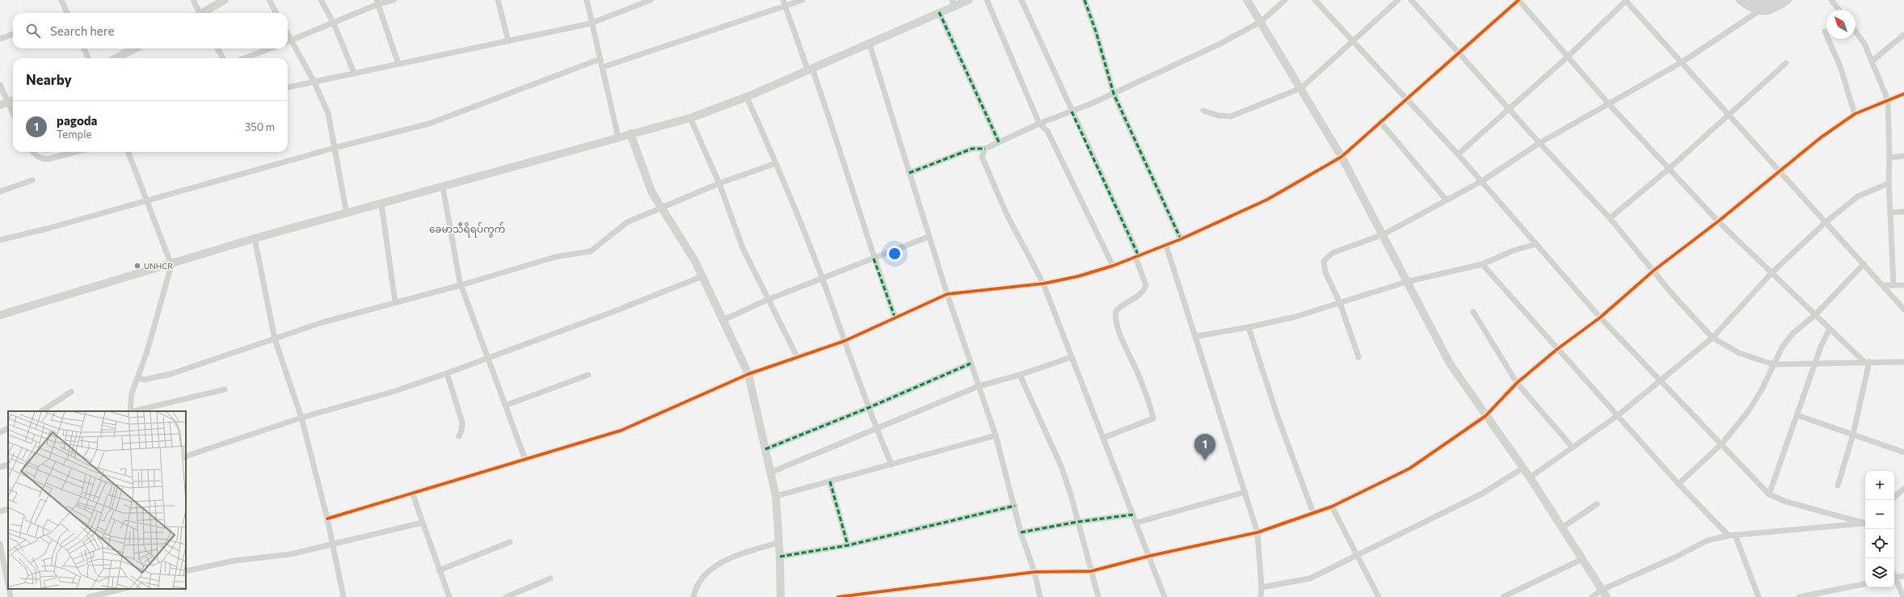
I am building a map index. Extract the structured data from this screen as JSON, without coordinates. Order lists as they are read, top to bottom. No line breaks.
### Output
{"districts":["ခေမာသီရိရပ်ကွက်"],"places":["UNHCR"],"north":"top left","page":{"search":"Search here","heading":"Nearby","list":[{"mark":"1","name":"pagoda","note":"Temple","value":"350 m"}],"pins":"1","map_buttons":["+","−"]}}
